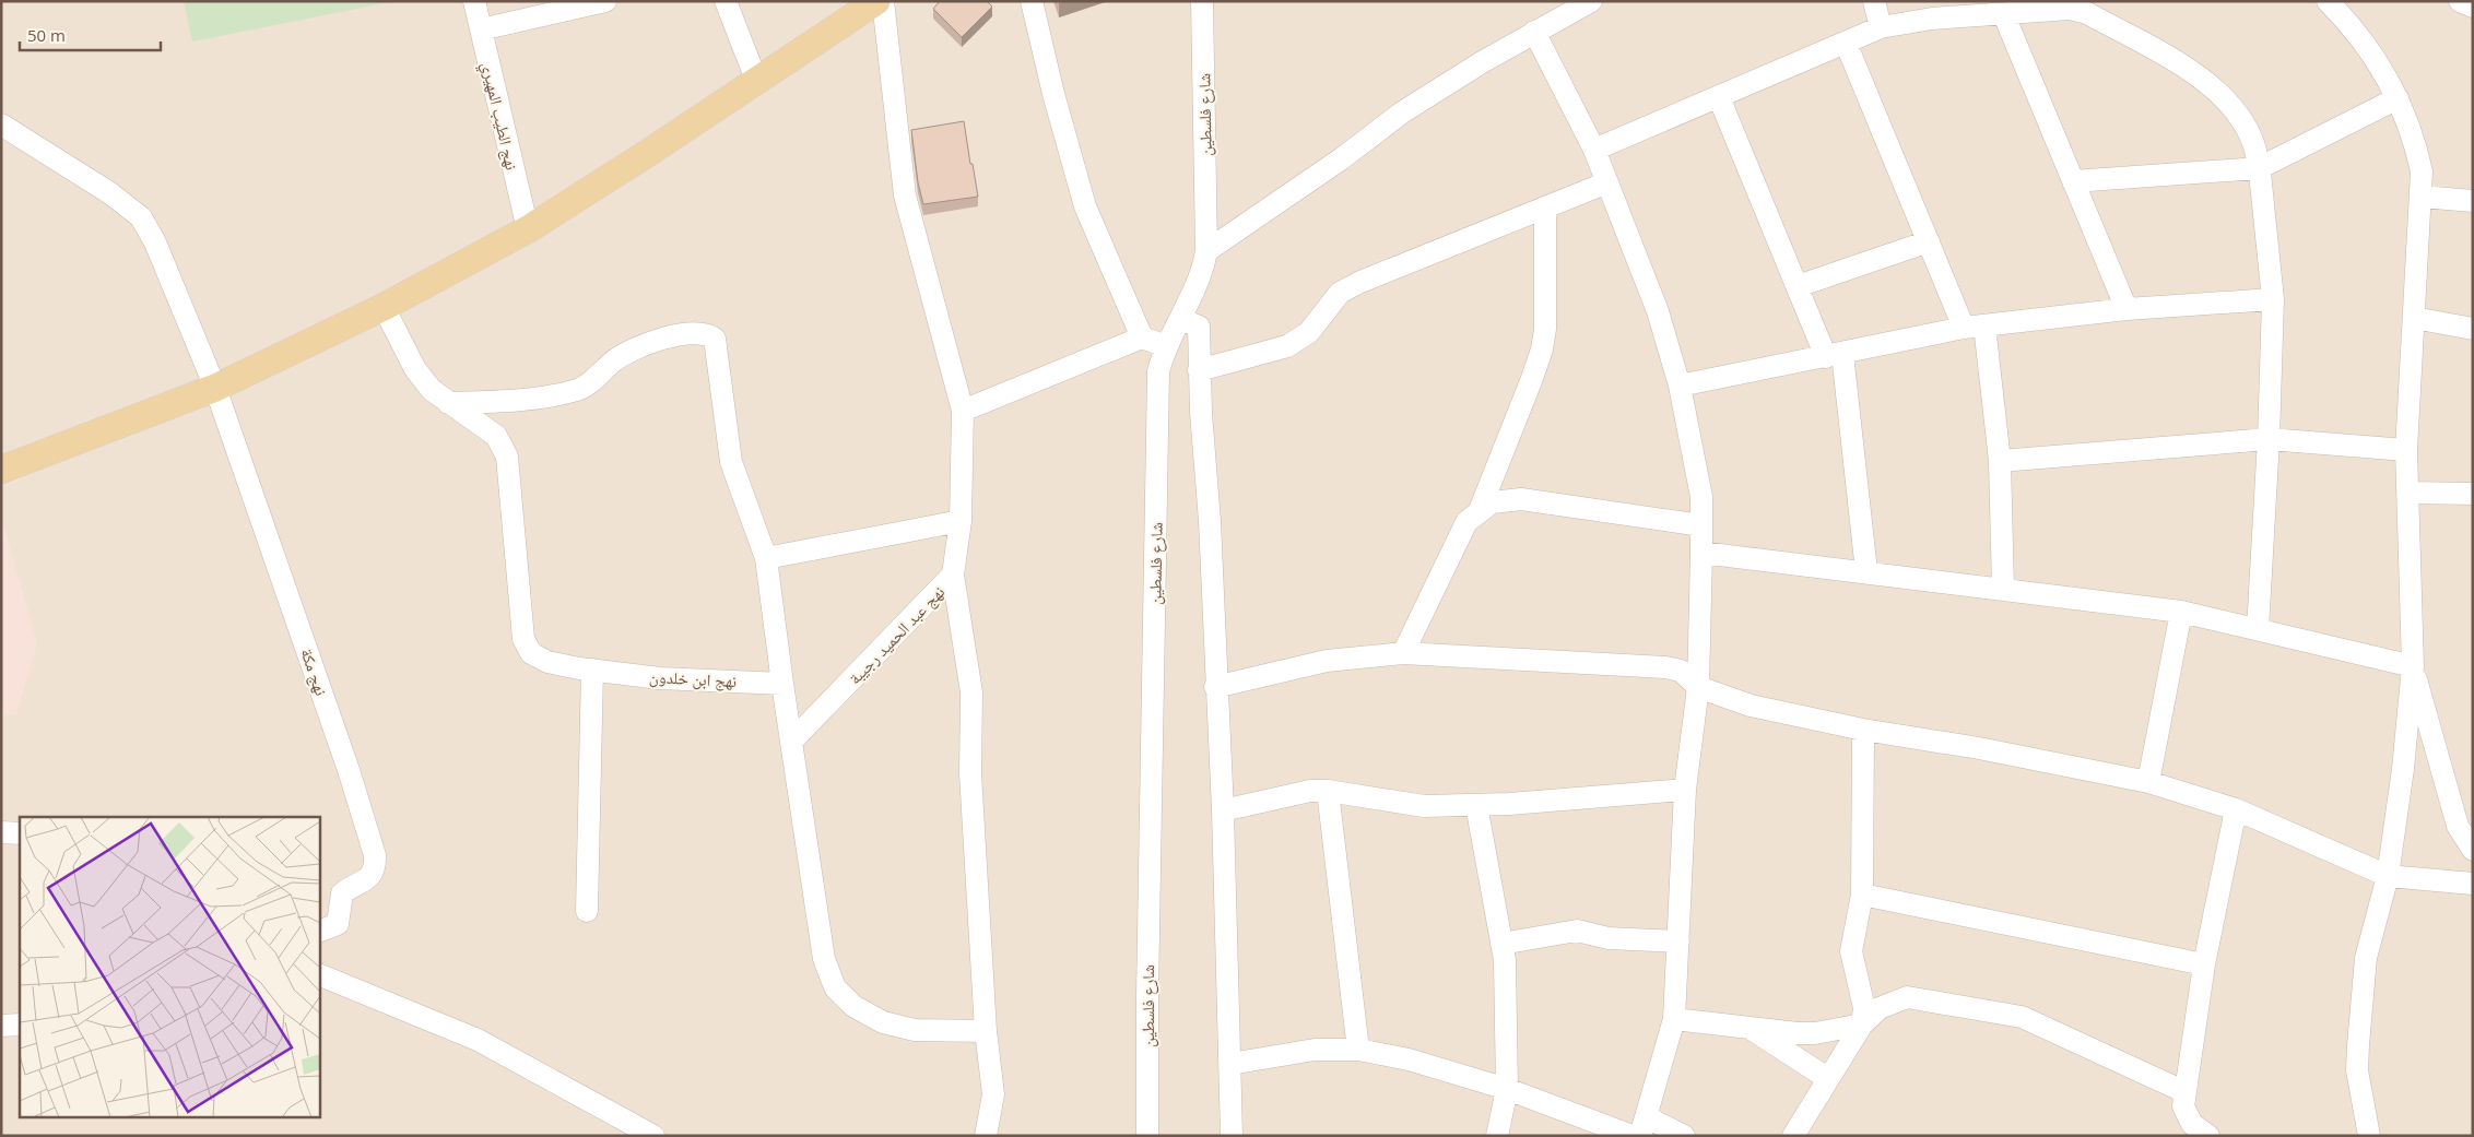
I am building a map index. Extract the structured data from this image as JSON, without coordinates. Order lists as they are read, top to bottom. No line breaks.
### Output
{"streets":{"street":["شارع فلسطين","نهج الطيب المهيري","نهج عبد الحميد رجيبة","نهج مكة","نهج ابن خلدون"]},"scale_bar":"50 m"}
